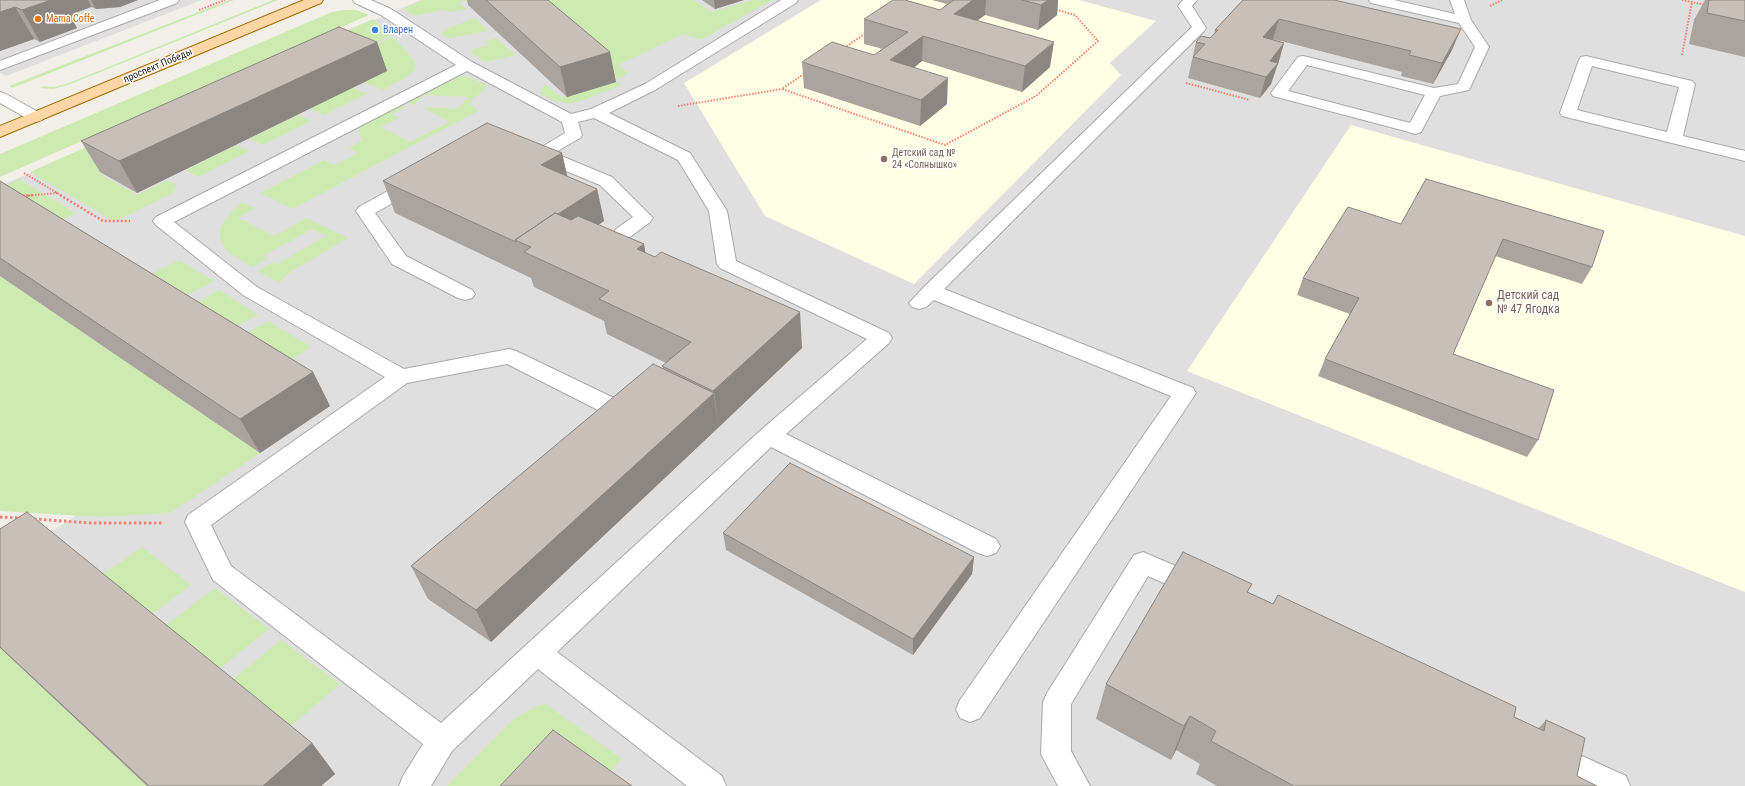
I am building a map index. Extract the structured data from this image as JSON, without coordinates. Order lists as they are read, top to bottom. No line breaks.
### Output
{"streets":{"main road":["проспект Победы"]},"places":["Mama Coffe","Вларен","Детский сад № 24 «Солнышко»","Детский сад № 47 Ягодка"]}
